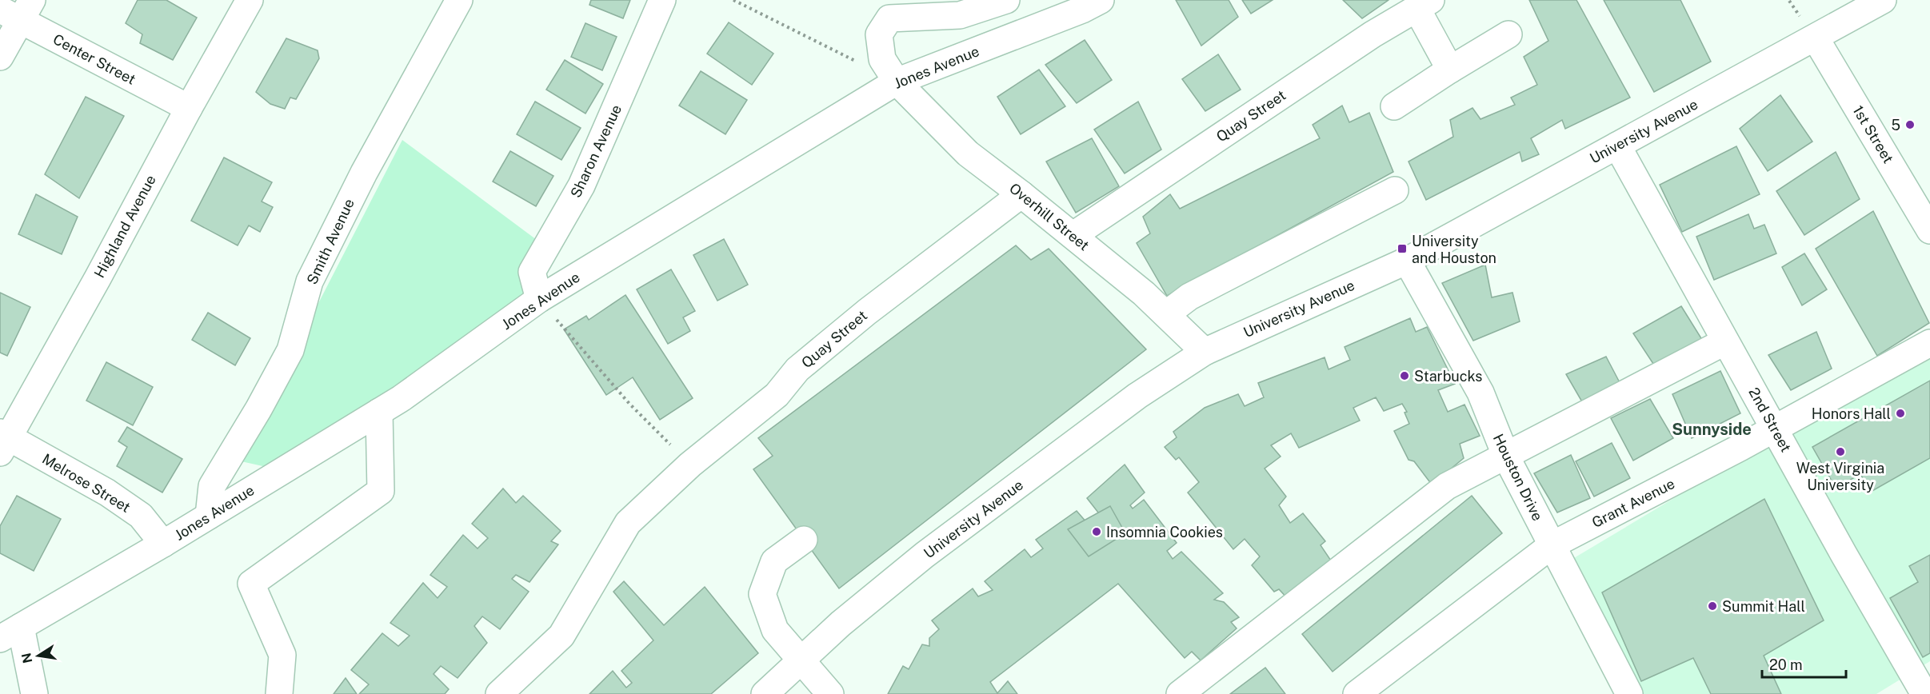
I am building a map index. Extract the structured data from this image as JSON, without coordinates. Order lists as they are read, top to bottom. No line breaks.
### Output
{"streets":{"street":["Center Street","Jones Avenue","Quay Street","University Avenue","1st Street","Sharon Avenue","Overhill Street","Highland Avenue","Smith Avenue","2nd Street","Houston Drive","Melrose Street","Grant Avenue"]},"crossings":[["Center Street","Highland Avenue"],["Jones Avenue","Sharon Avenue"],["Jones Avenue","Overhill Street"],["Jones Avenue","Smith Avenue"],["Jones Avenue","Melrose Street"],["Quay Street","Overhill Street"],["University Avenue","1st Street"],["University Avenue","Overhill Street"],["University Avenue","2nd Street"],["University Avenue","Houston Drive"],["Highland Avenue","Melrose Street"],["2nd Street","Grant Avenue"],["Houston Drive","Grant Avenue"]],"districts":["Sunnyside"],"places":{"other":["5","Starbucks","Honors Hall","West Virginia University","Insomnia Cookies","Summit Hall"],"transit":["University and Houston"]},"scale_bar":"20 m","north":"left"}
